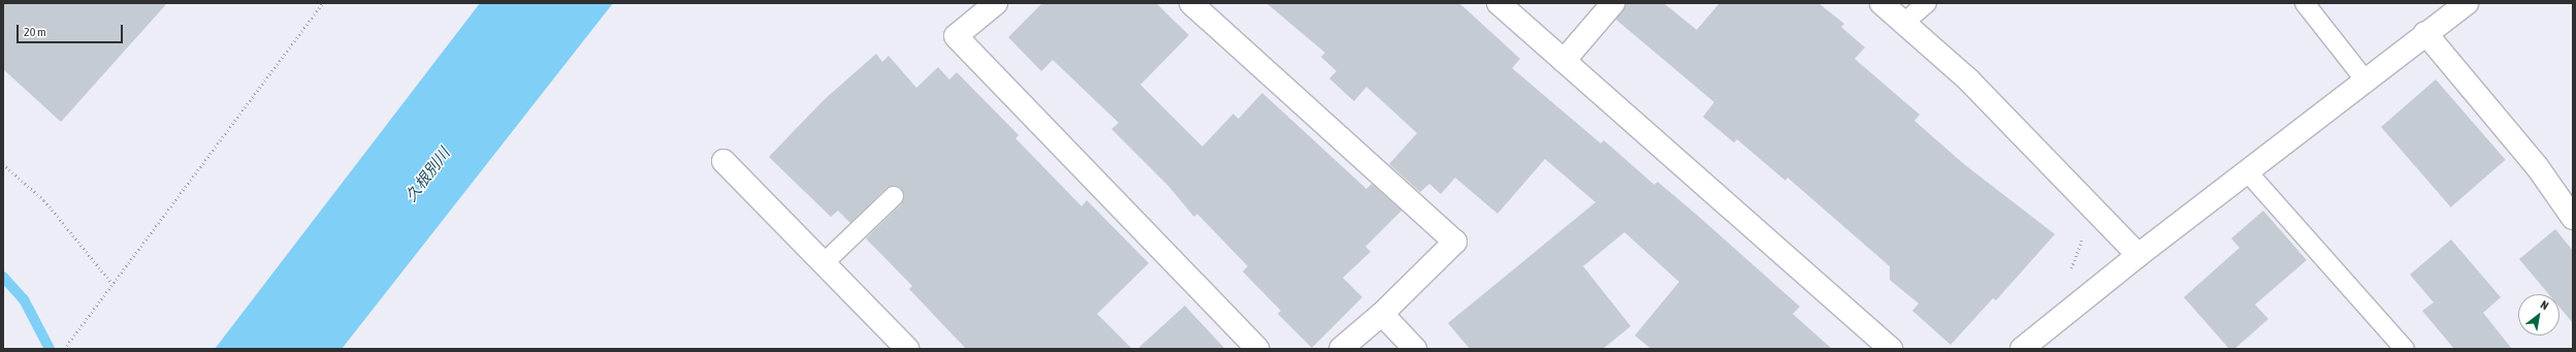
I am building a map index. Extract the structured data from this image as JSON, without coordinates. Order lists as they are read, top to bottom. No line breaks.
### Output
{"water":["久根別川"],"scale_bar":"20 m","north":"top right"}
